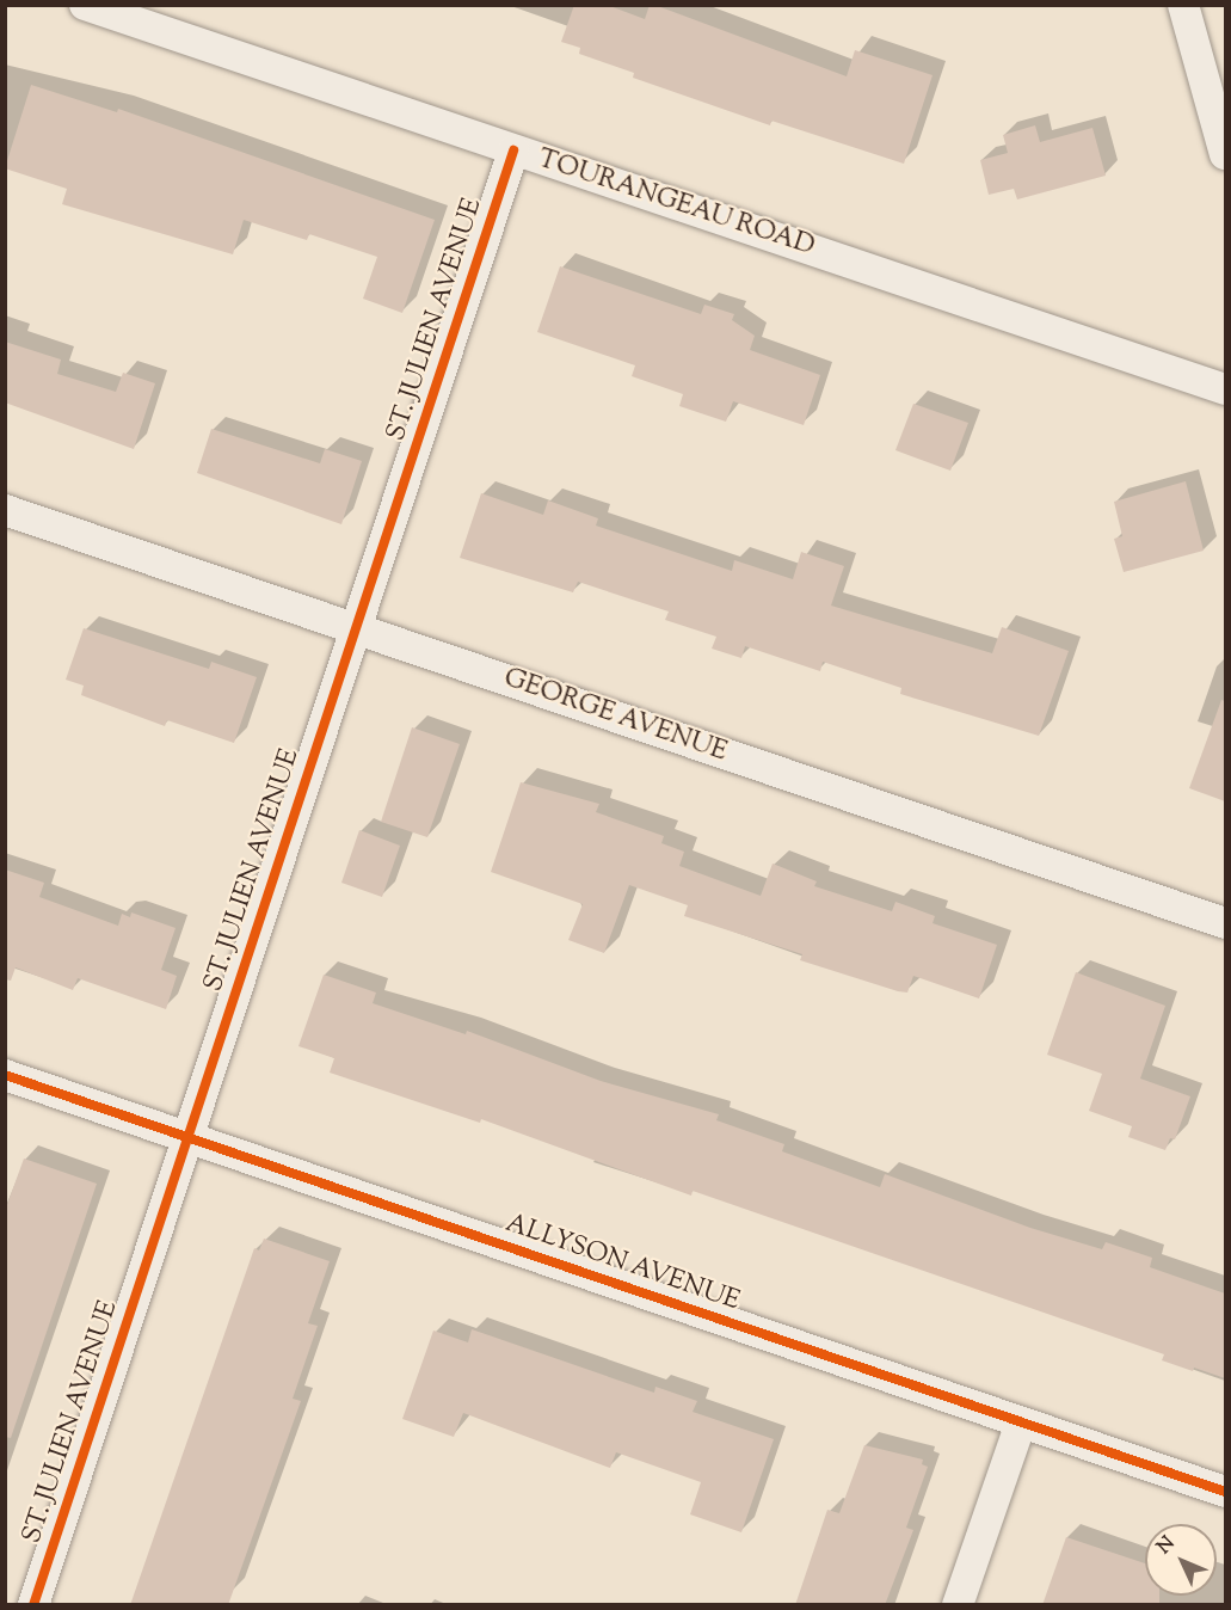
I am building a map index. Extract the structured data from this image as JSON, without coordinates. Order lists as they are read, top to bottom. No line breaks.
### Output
{"streets":{"street":["TOURANGEAU ROAD","ST. JULIEN AVENUE","GEORGE AVENUE","ALLYSON AVENUE"]},"crossings":[["TOURANGEAU ROAD","ST. JULIEN AVENUE"],["ST. JULIEN AVENUE","GEORGE AVENUE"],["ST. JULIEN AVENUE","ALLYSON AVENUE"]],"north":"top left"}
